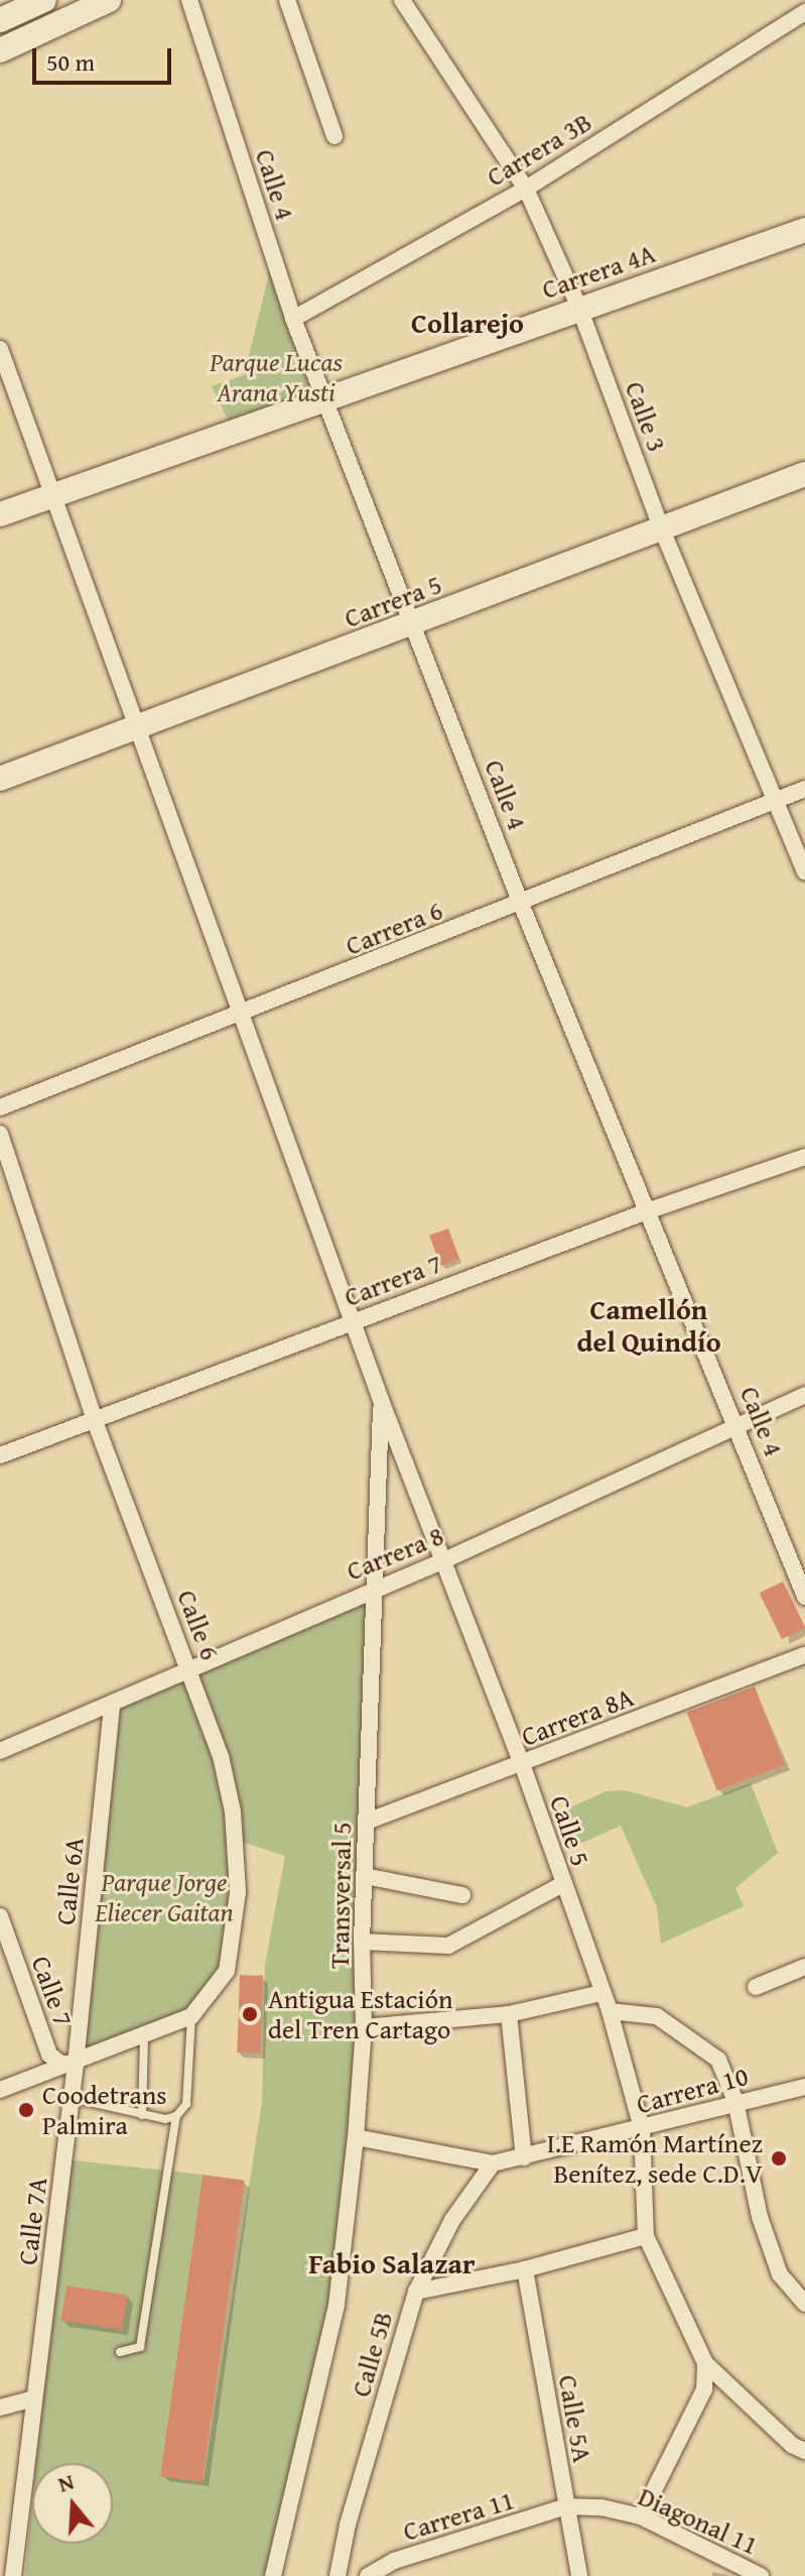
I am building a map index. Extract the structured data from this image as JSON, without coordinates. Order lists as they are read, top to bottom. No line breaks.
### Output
{"streets":{"main road":["Carrera 4A","Carrera 5"],"street":["Carrera 3B","Calle 4","Calle 3","Carrera 6","Carrera 7","Carrera 8","Calle 6","Carrera 8A","Calle 5","Calle 6A","Transversal 5","Calle 7","Carrera 10","Calle 7A","Calle 5B","Calle 5A","Carrera 11","Diagonal 11"]},"crossings":[["Carrera 3B","Calle 4"],["Carrera 3B","Calle 3"],["Calle 4","Carrera 4A"],["Calle 4","Carrera 5"],["Calle 4","Carrera 6"],["Calle 4","Carrera 7"],["Calle 4","Carrera 8"],["Carrera 4A","Calle 3"],["Carrera 4A","Calle 5"],["Calle 3","Carrera 5"],["Calle 3","Carrera 6"],["Carrera 5","Calle 5"],["Carrera 6","Calle 5"],["Carrera 7","Calle 6"],["Carrera 7","Calle 5"],["Carrera 8","Calle 6"],["Carrera 8","Calle 5"],["Carrera 8","Calle 6A"],["Carrera 8","Transversal 5"],["Carrera 8A","Calle 5"],["Carrera 8A","Transversal 5"],["Calle 5","Transversal 5"],["Calle 5","Carrera 10"],["Calle 6A","Calle 7"],["Calle 6A","Calle 7A"],["Transversal 5","Carrera 10"],["Calle 7","Calle 7A"],["Carrera 10","Calle 5B"],["Calle 5A","Carrera 11"],["Calle 5A","Diagonal 11"],["Carrera 11","Diagonal 11"]],"districts":["Collarejo","Camellón del Quindío","Fabio Salazar"],"parks":["Parque Lucas Arana Yusti","Parque Jorge Eliecer Gaitan"],"places":["Antigua Estación del Tren Cartago","Coodetrans Palmira","I.E Ramón Martínez Benítez, sede C.D.V"],"scale_bar":"50 m","north":"top"}
